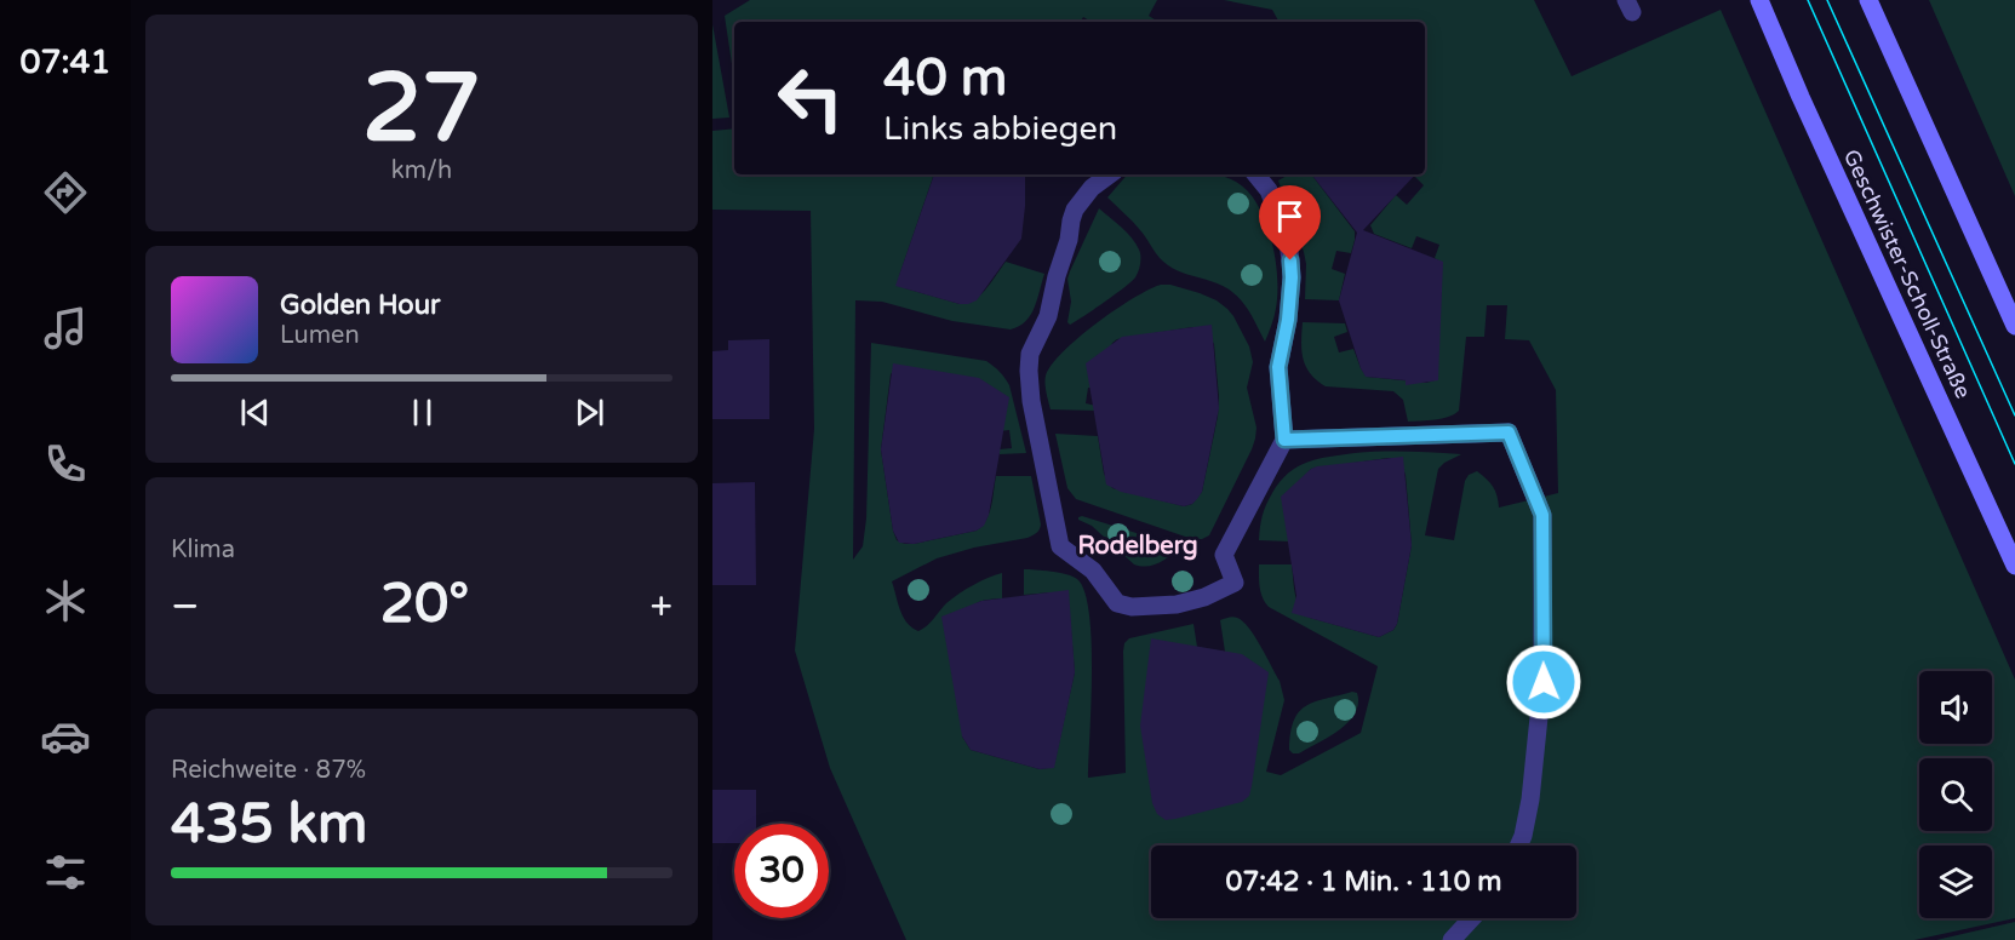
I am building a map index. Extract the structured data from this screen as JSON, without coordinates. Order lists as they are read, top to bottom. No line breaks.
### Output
{"streets":{"main road":["Geschwister-Scholl-Straße"]},"districts":["Rodelberg"],"page":{"tabs":"07:41","tile":[["27","km/h"],"Klima",["Reichweite · 87%","435 km"]],"turn":["40 m","Links abbiegen"],"song":["Golden Hour","Lumen"],"heat":["−","20°","+"],"limit":"30","trip":"07:42 · 1 Min. · 110 m"}}
